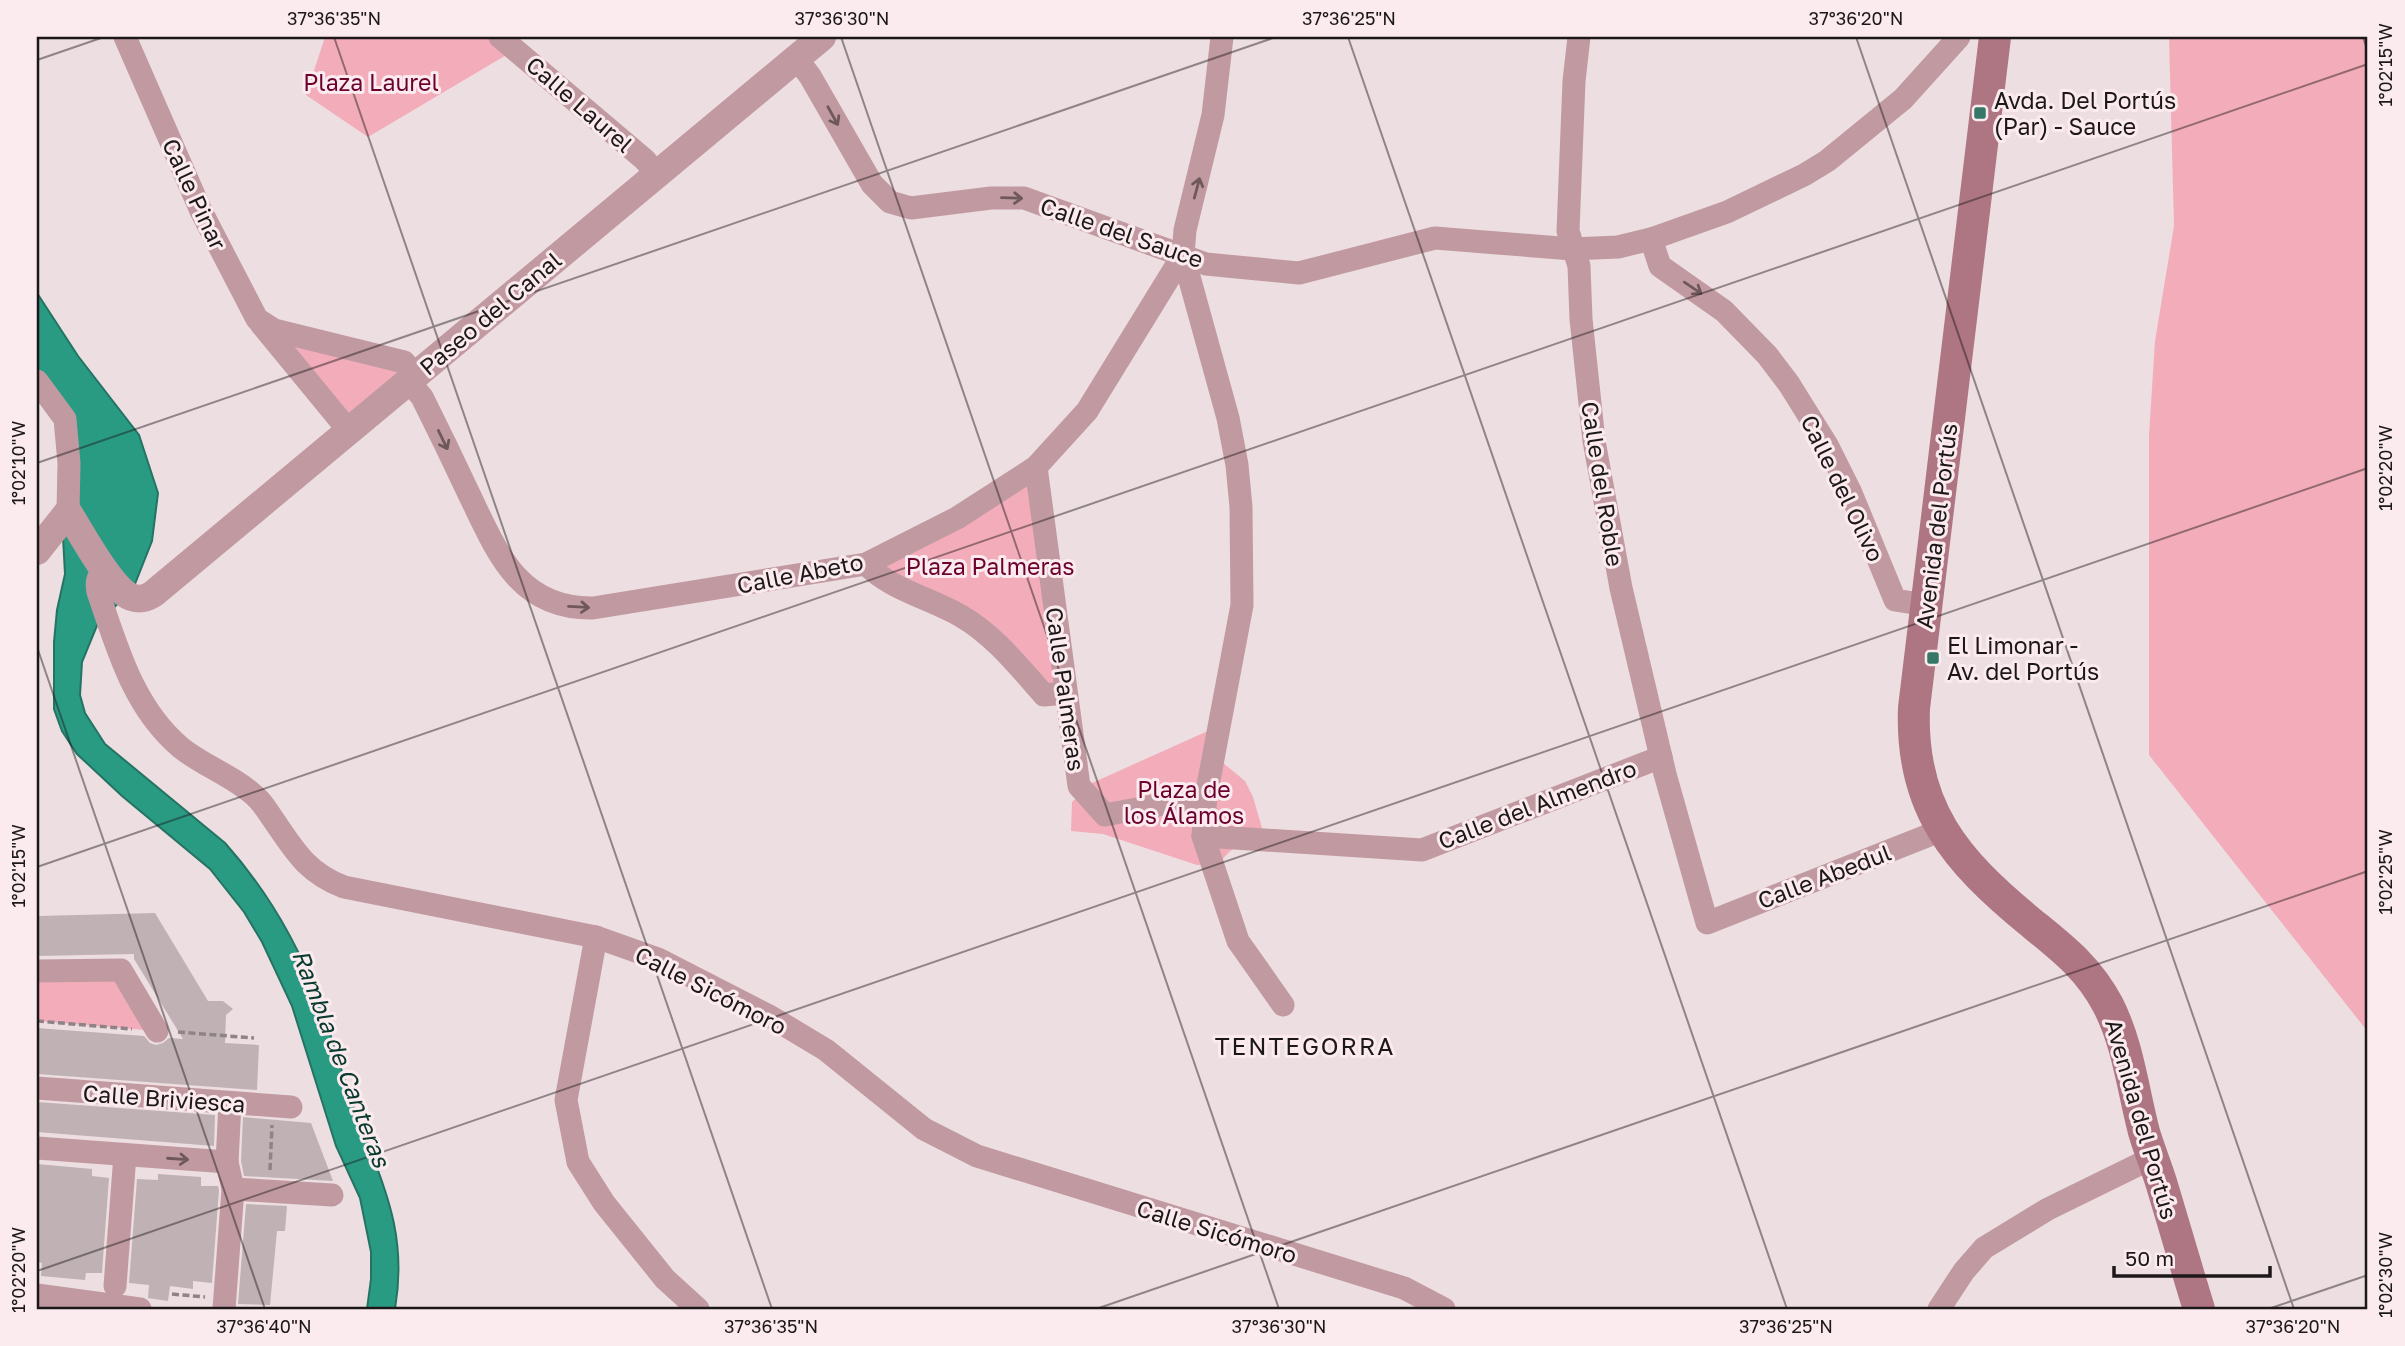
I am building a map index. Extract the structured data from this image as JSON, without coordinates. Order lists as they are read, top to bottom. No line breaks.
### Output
{"streets":{"main road":["Avenida del Portús"],"street":["Calle Laurel","Calle Pinar","Calle del Sauce","Paseo del Canal","Calle del Roble","Calle del Olivo","Calle Abeto","Calle Palmeras","Calle del Almendro","Calle Abedul","Calle Sicómoro","Calle Briviesca"]},"crossings":[["Calle Laurel","Paseo del Canal"],["Calle Pinar","Paseo del Canal"],["Calle del Sauce","Paseo del Canal"],["Calle del Sauce","Calle del Roble"],["Calle del Sauce","Calle del Olivo"],["Calle del Sauce","Calle Abeto"],["Paseo del Canal","Calle Abeto"],["Paseo del Canal","Calle Sicómoro"],["Calle del Roble","Calle del Almendro"],["Calle del Roble","Calle Abedul"],["Calle del Olivo","Avenida del Portús"],["Avenida del Portús","Calle Abedul"],["Calle Abeto","Calle Palmeras"]],"one_way":["Calle del Olivo","Calle Abeto"],"districts":["TENTEGORRA"],"water":["Rambla de Canteras"],"parks":["Plaza Laurel","Plaza Palmeras","Plaza de los Álamos"],"places":{"transit":["Avda. Del Portús (Par) - Sauce","El Limonar - Av. del Portús"]},"scale_bar":"50 m","coordinates":["37°36'35\"N","37°36'30\"N","37°36'25\"N","37°36'20\"N","1°02'15\"W","1°02'10\"W","1°02'20\"W","1°02'25\"W","1°02'30\"W","37°36'40\"N"]}
